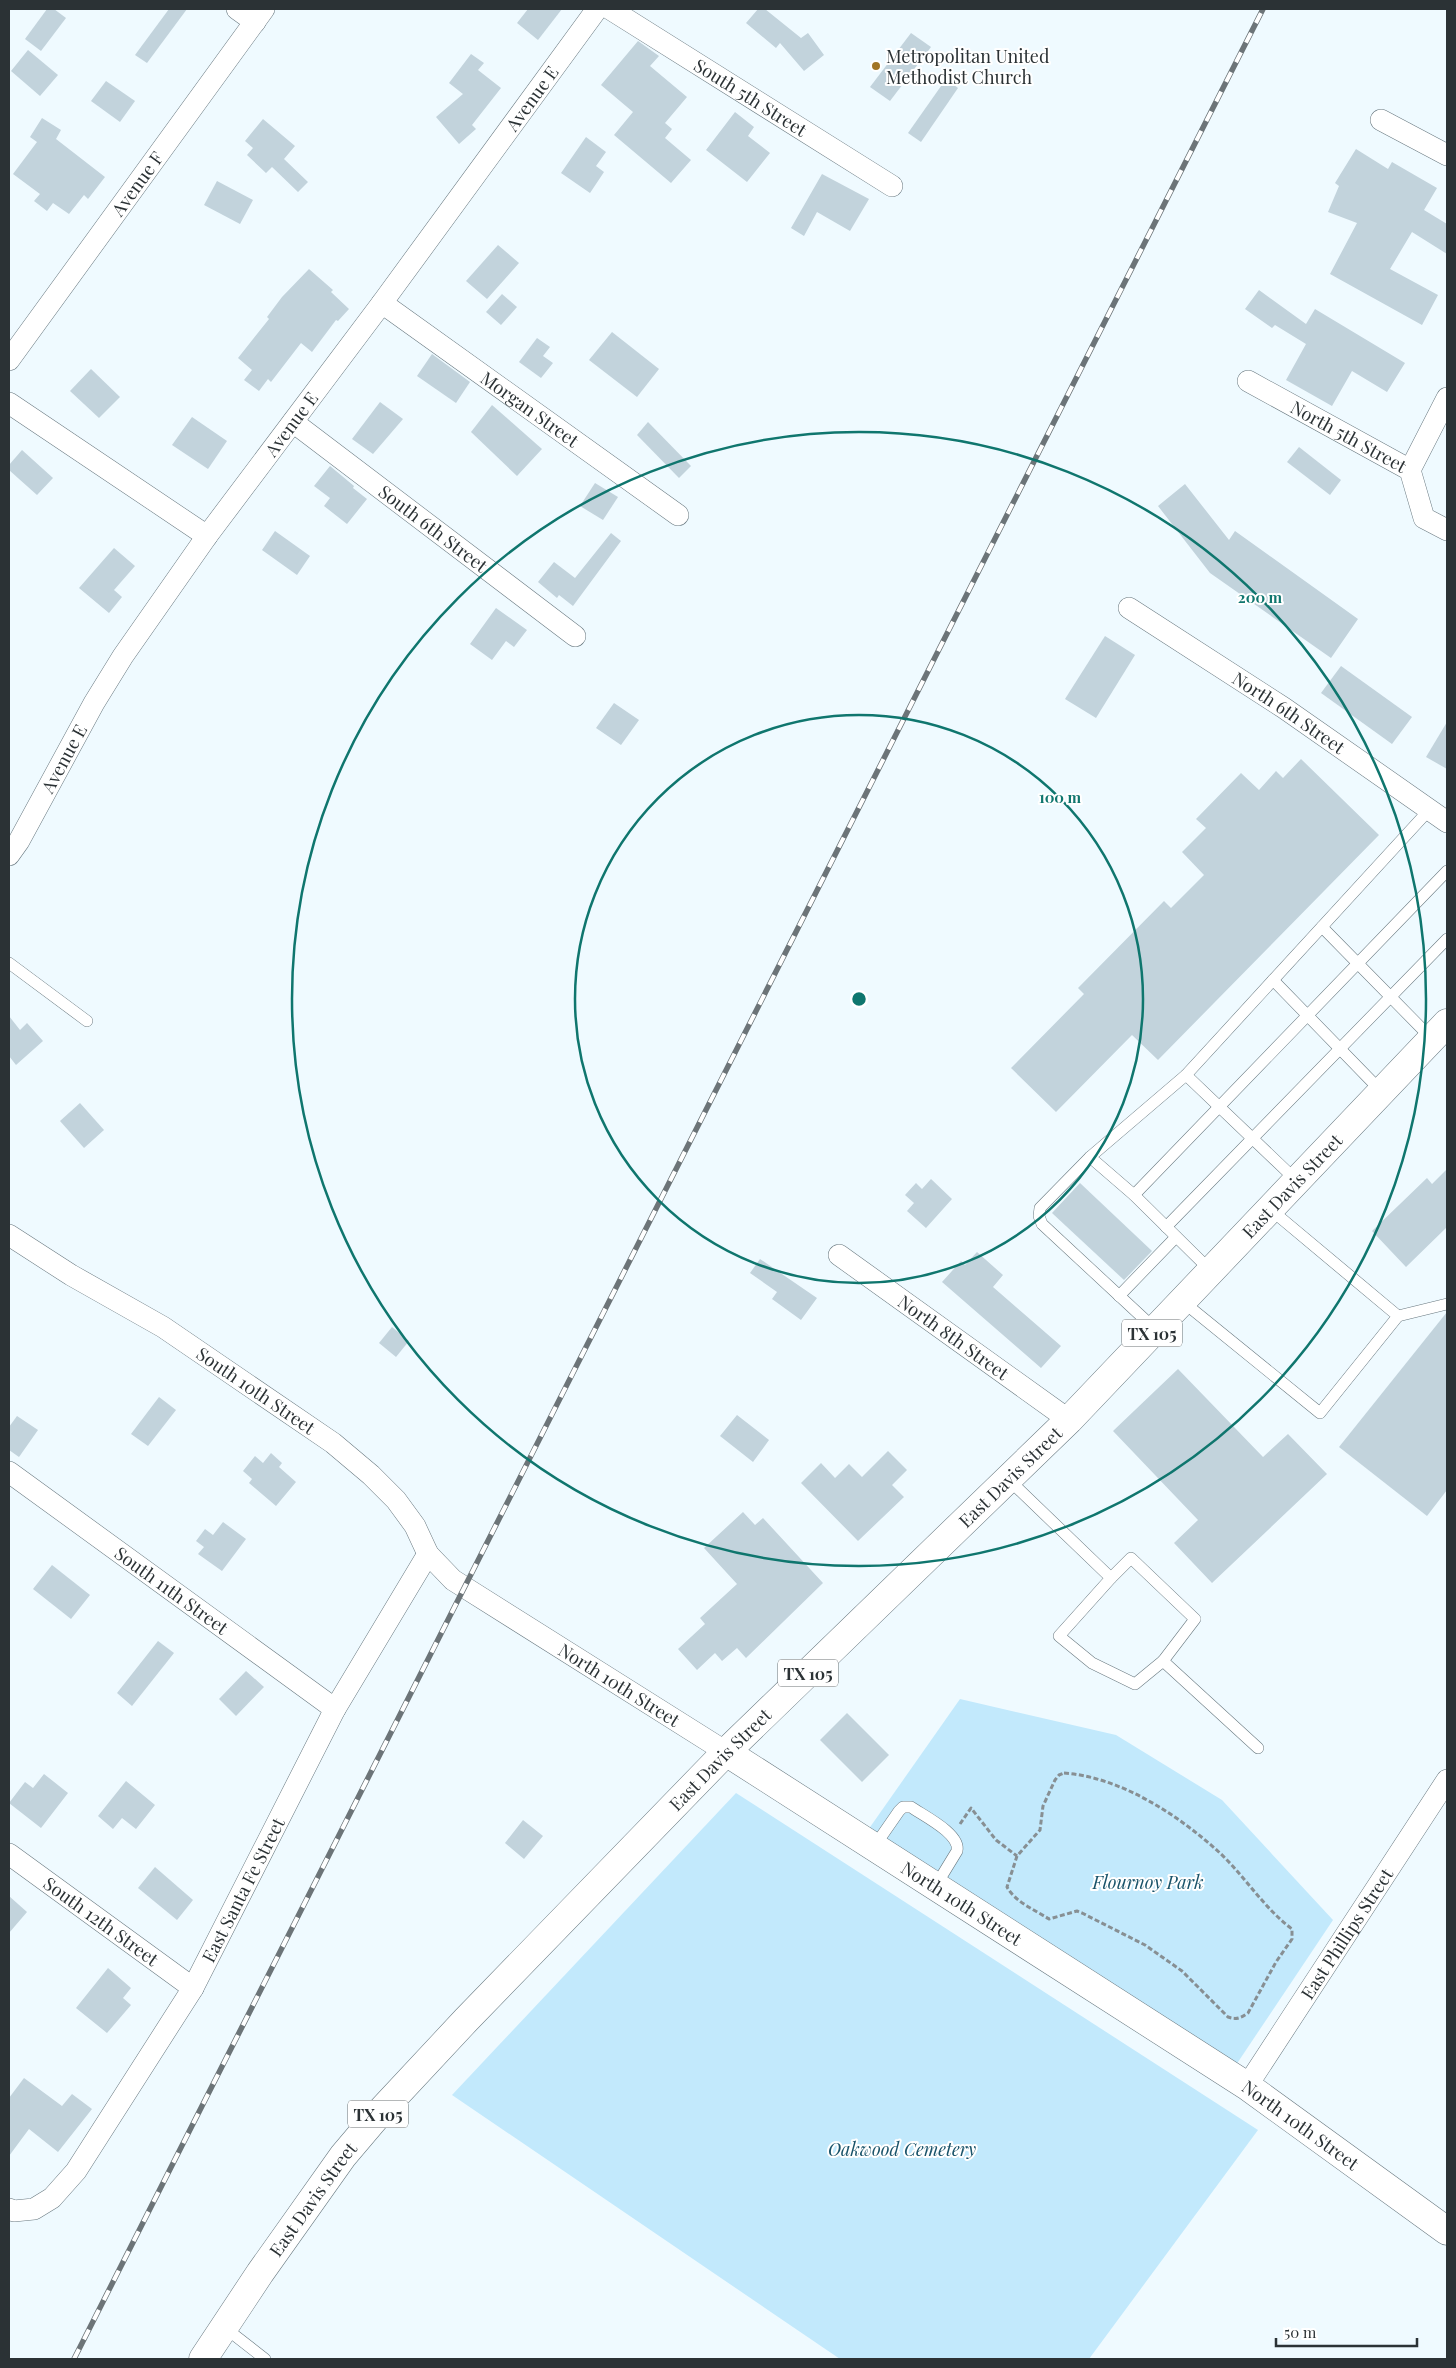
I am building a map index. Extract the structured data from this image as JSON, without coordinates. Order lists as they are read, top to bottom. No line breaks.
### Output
{"streets":{"main road":["East Davis Street","TX 105","North 10th Street"],"street":["Avenue E","South 5th Street","Avenue F","Morgan Street","North 5th Street","South 6th Street","North 6th Street","North 8th Street","South 10th Street","South 11th Street","East Santa Fe Street","South 12th Street","East Phillips Street"]},"crossings":[["Avenue E","Morgan Street"],["Avenue E","South 6th Street"],["East Davis Street","North 8th Street"],["East Davis Street","North 10th Street"],["South 10th Street","North 10th Street"],["South 10th Street","East Santa Fe Street"],["South 11th Street","East Santa Fe Street"],["North 10th Street","East Phillips Street"],["East Santa Fe Street","South 12th Street"]],"parks":["Flournoy Park","Oakwood Cemetery"],"places":["Metropolitan United Methodist Church"],"scale_bar":"50 m","rings":["200 m","100 m"]}
